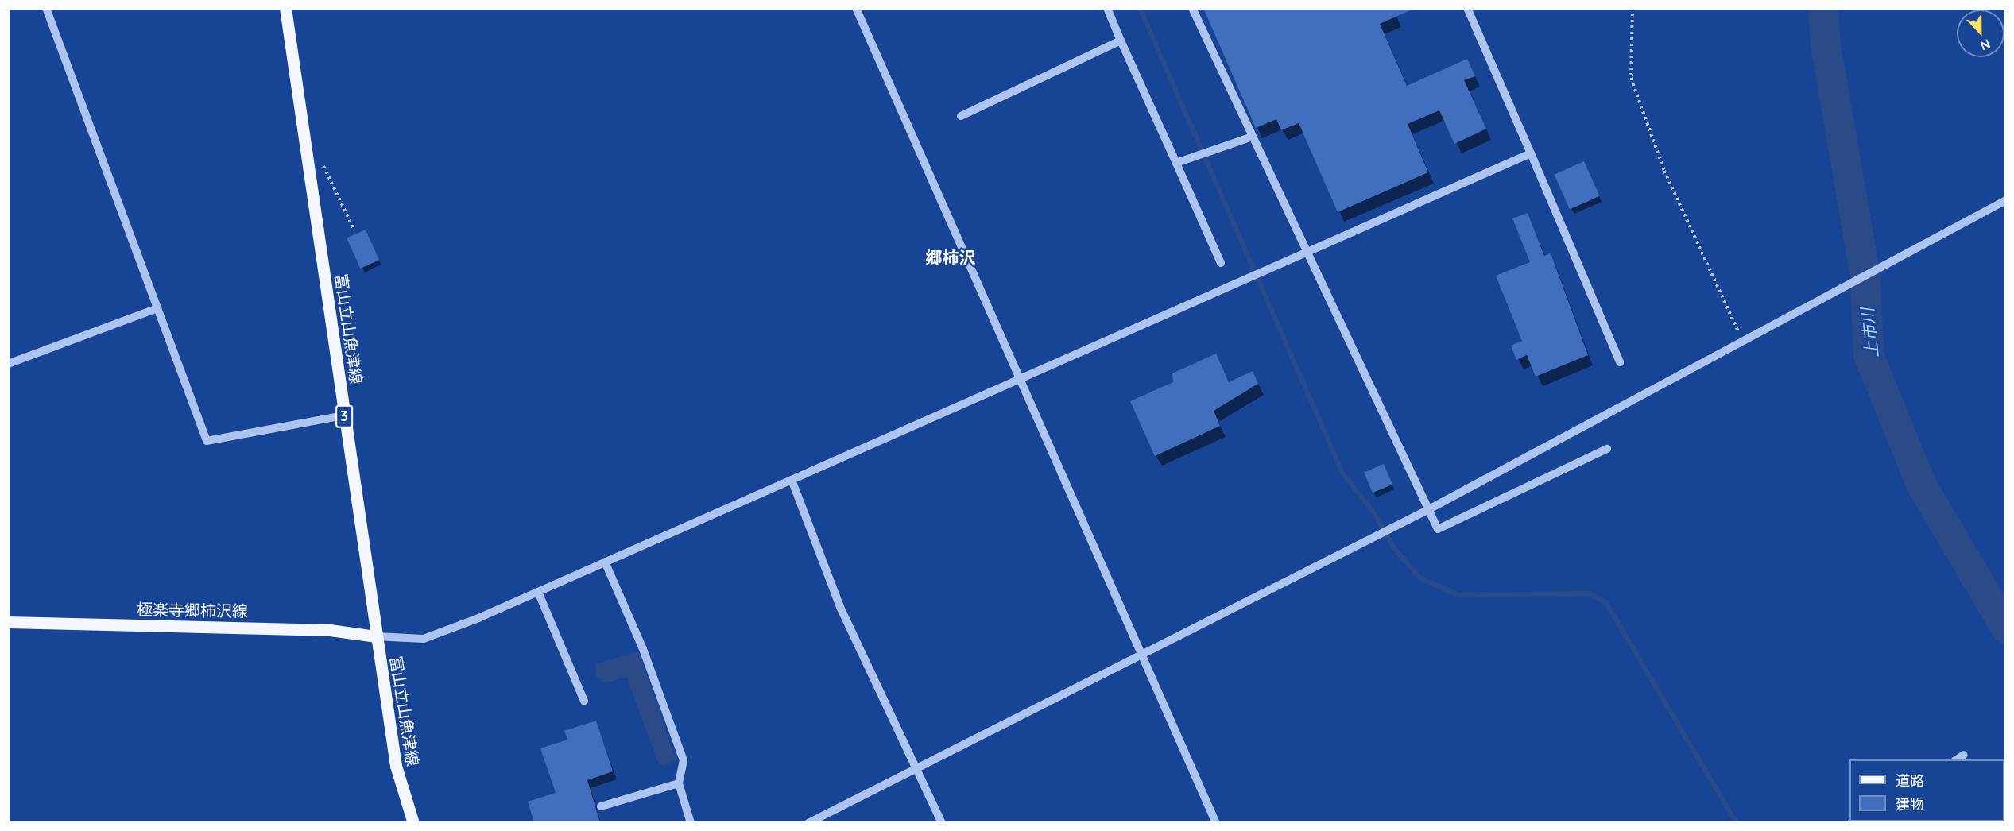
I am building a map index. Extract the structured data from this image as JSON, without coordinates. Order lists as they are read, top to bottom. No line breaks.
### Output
{"streets":{"main road":["富山立山魚津線","3","極楽寺郷柿沢線"]},"crossings":[["富山立山魚津線","極楽寺郷柿沢線"]],"districts":["郷柿沢"],"water":["上市川"],"legend":["道路","建物"],"north":"bottom"}
